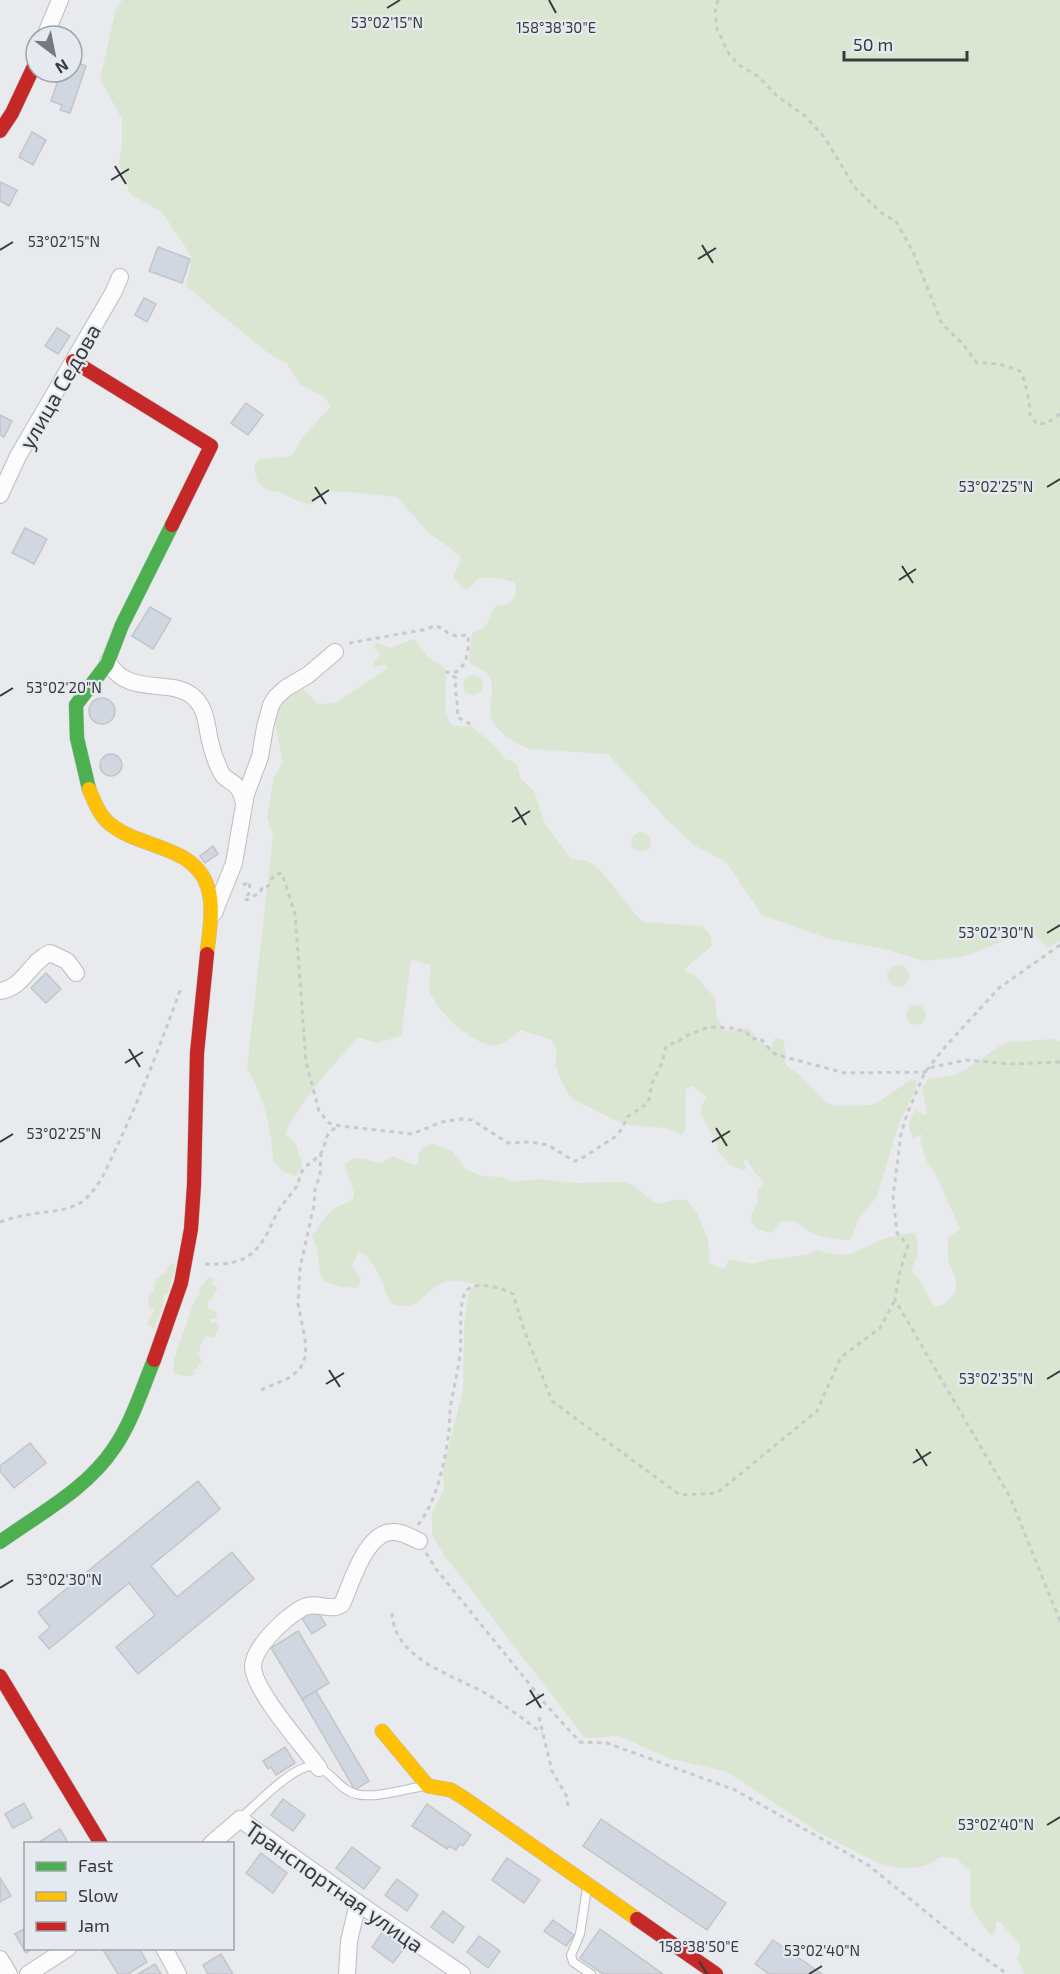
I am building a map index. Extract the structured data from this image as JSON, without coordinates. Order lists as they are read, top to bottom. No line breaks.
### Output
{"streets":{"street":["улица Седова","Транспортная улица"]},"legend":["Fast","Slow","Jam"],"scale_bar":"50 m","north":"bottom right","coordinates":["53°02'15\"N","158°38'30\"E","53°02'25\"N","53°02'20\"N","53°02'30\"N","53°02'35\"N","53°02'40\"N","158°38'50\"E"]}
